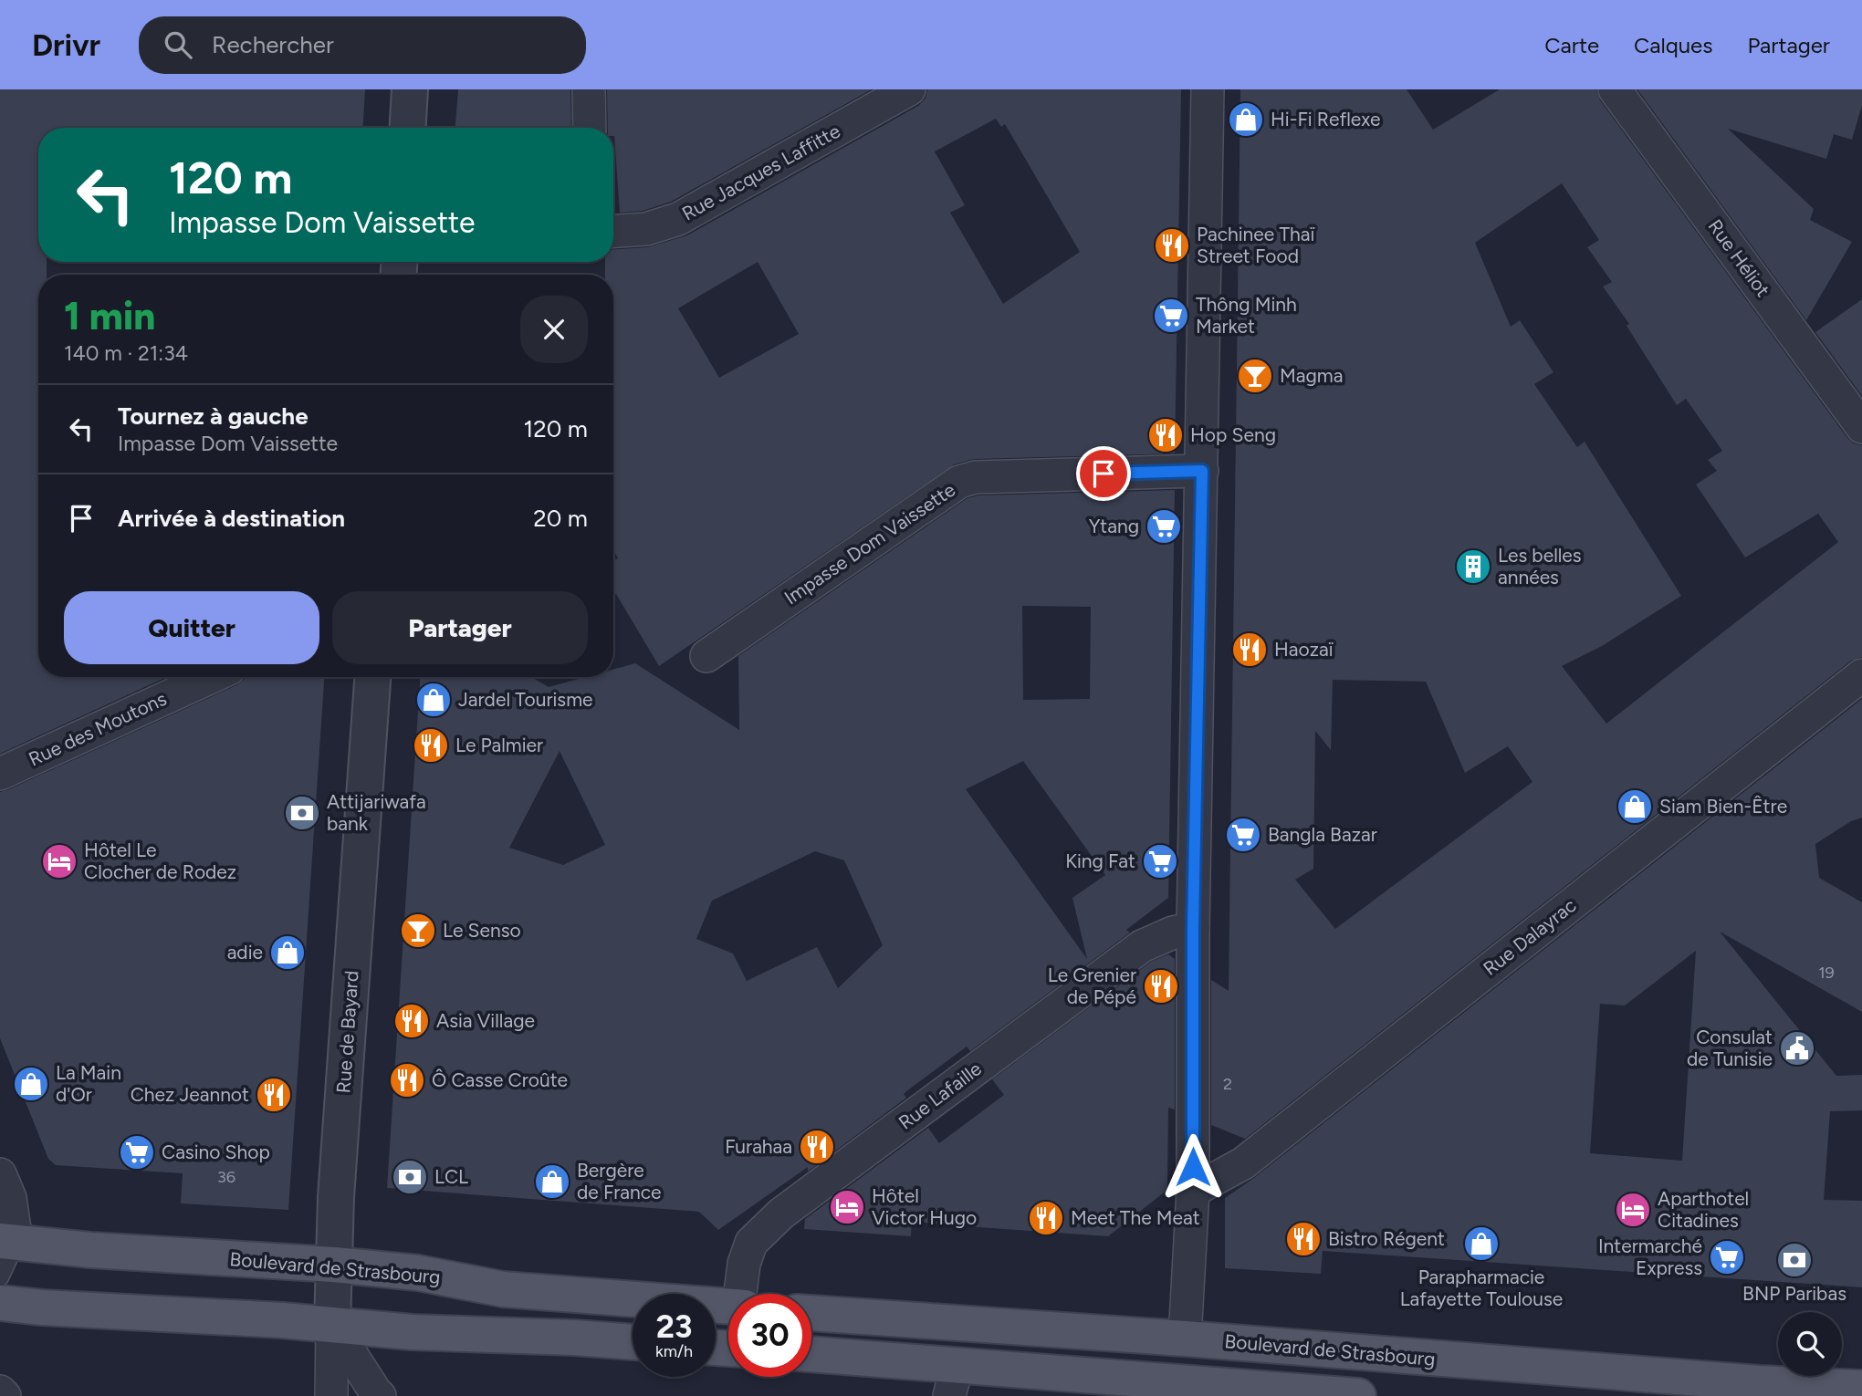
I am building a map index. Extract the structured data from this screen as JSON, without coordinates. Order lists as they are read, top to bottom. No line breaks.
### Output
{"streets":{"main road":["Boulevard de Strasbourg"],"street":["Rue Jacques Laffitte","Rue Héliot","Impasse Dom Vaissette","Rue des Moutons","Rue Dalayrac","Rue de Bayard","Rue Lafaille"]},"crossings":[["Rue de Bayard","Boulevard de Strasbourg"]],"places":{"shop":["Hi-Fi Reflexe","Jardel Tourisme","Siam Bien-Être","adie","La Main d'Or","Bergère de France","Parapharmacie Lafayette Toulouse"],"restaurant":["Pachinee Thaï Street Food","Hop Seng","Haozaï","Le Palmier","Le Grenier de Pépé","Asia Village","Ô Casse Croûte","Chez Jeannot","Furahaa","Meet The Meat","Bistro Régent"],"supermarket":["Thông Minh Market","Ytang","Bangla Bazar","King Fat","Casino Shop","Intermarché Express"],"bar":["Magma","Le Senso"],"building":["Les belles années"],"bank":["Attijariwafa bank","LCL","BNP Paribas"],"hotel":["Hôtel Le Clocher de Rodez","Hôtel Victor Hugo","Aparthotel Citadines"],"public building":["Consulat de Tunisie"]},"house_numbers":["19","2","36"],"page":{"header":"Drivr","search":"Rechercher","nav":["Carte","Calques","Partager"],"turn":["120 m","Impasse Dom Vaissette"],"heading":["1 min","140 m · 21:34"],"list":[{"name":"Tournez à gauche","note":"Impasse Dom Vaissette","value":"120 m"},{"name":"Arrivée à destination","value":"20 m"}],"buttons":["Quitter","Partager"],"speed":"23 km/h","limit":"30"}}
